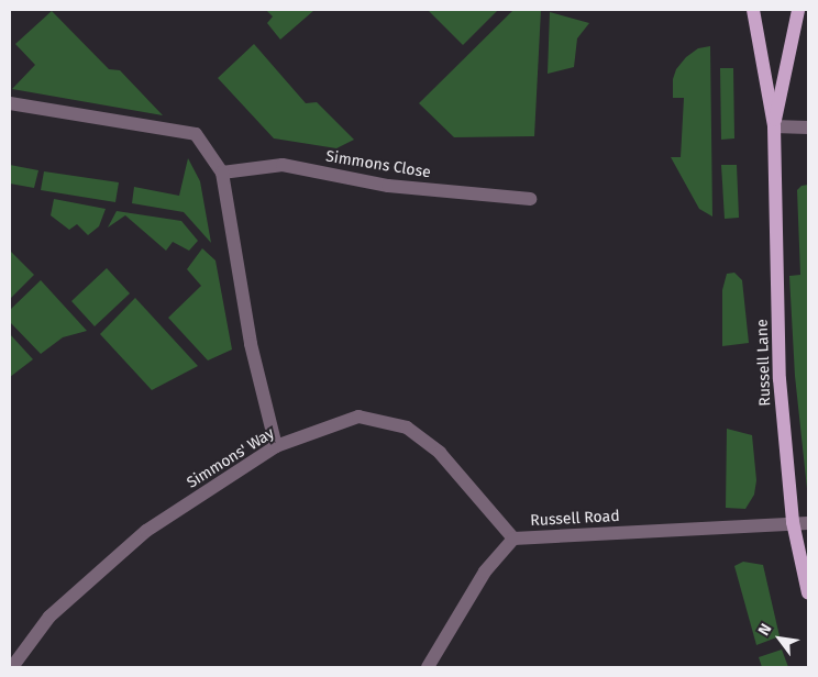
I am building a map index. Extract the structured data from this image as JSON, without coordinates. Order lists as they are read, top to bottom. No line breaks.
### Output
{"streets":{"main road":["Russell Lane"],"street":["Simmons Close","Simmons' Way","Russell Road"]},"crossings":[["Russell Lane","Russell Road"],["Simmons' Way","Russell Road"]],"north":"top left"}
